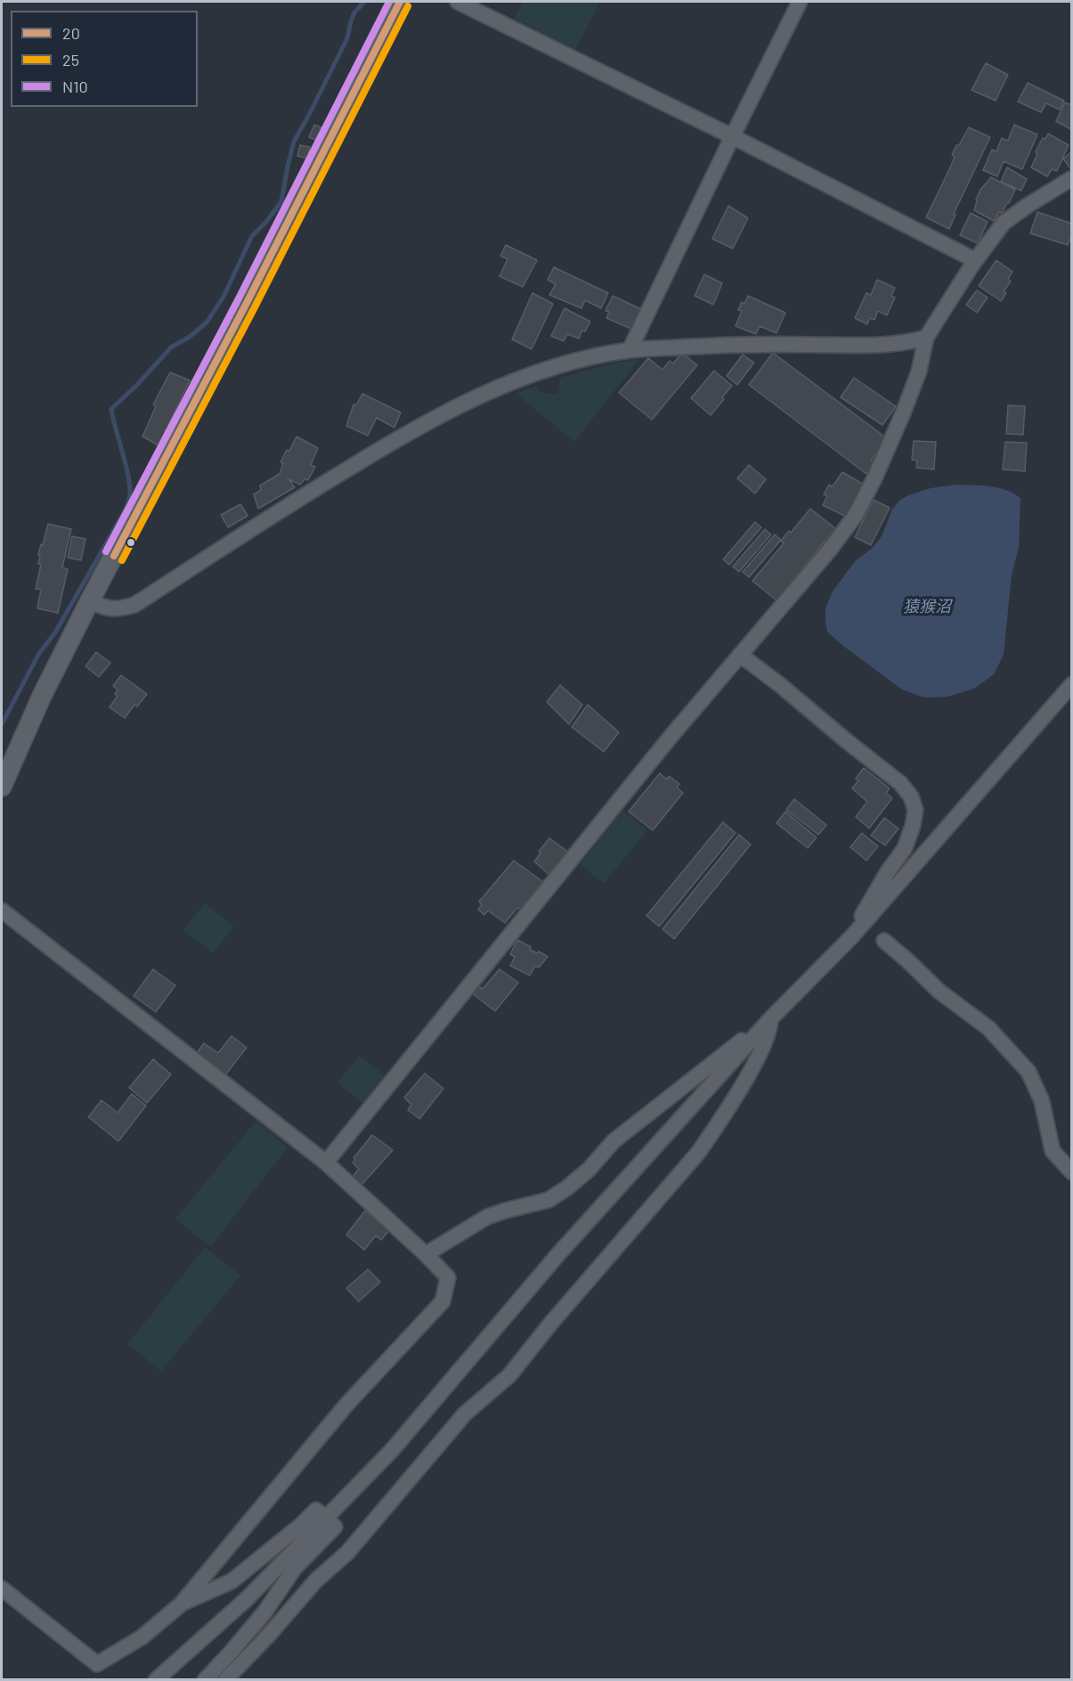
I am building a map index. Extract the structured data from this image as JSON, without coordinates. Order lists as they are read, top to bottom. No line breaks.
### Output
{"water":["猿猴沼"],"lines":["transit line 20","transit line N10","transit line 25"],"legend":["20","25","N10"]}
